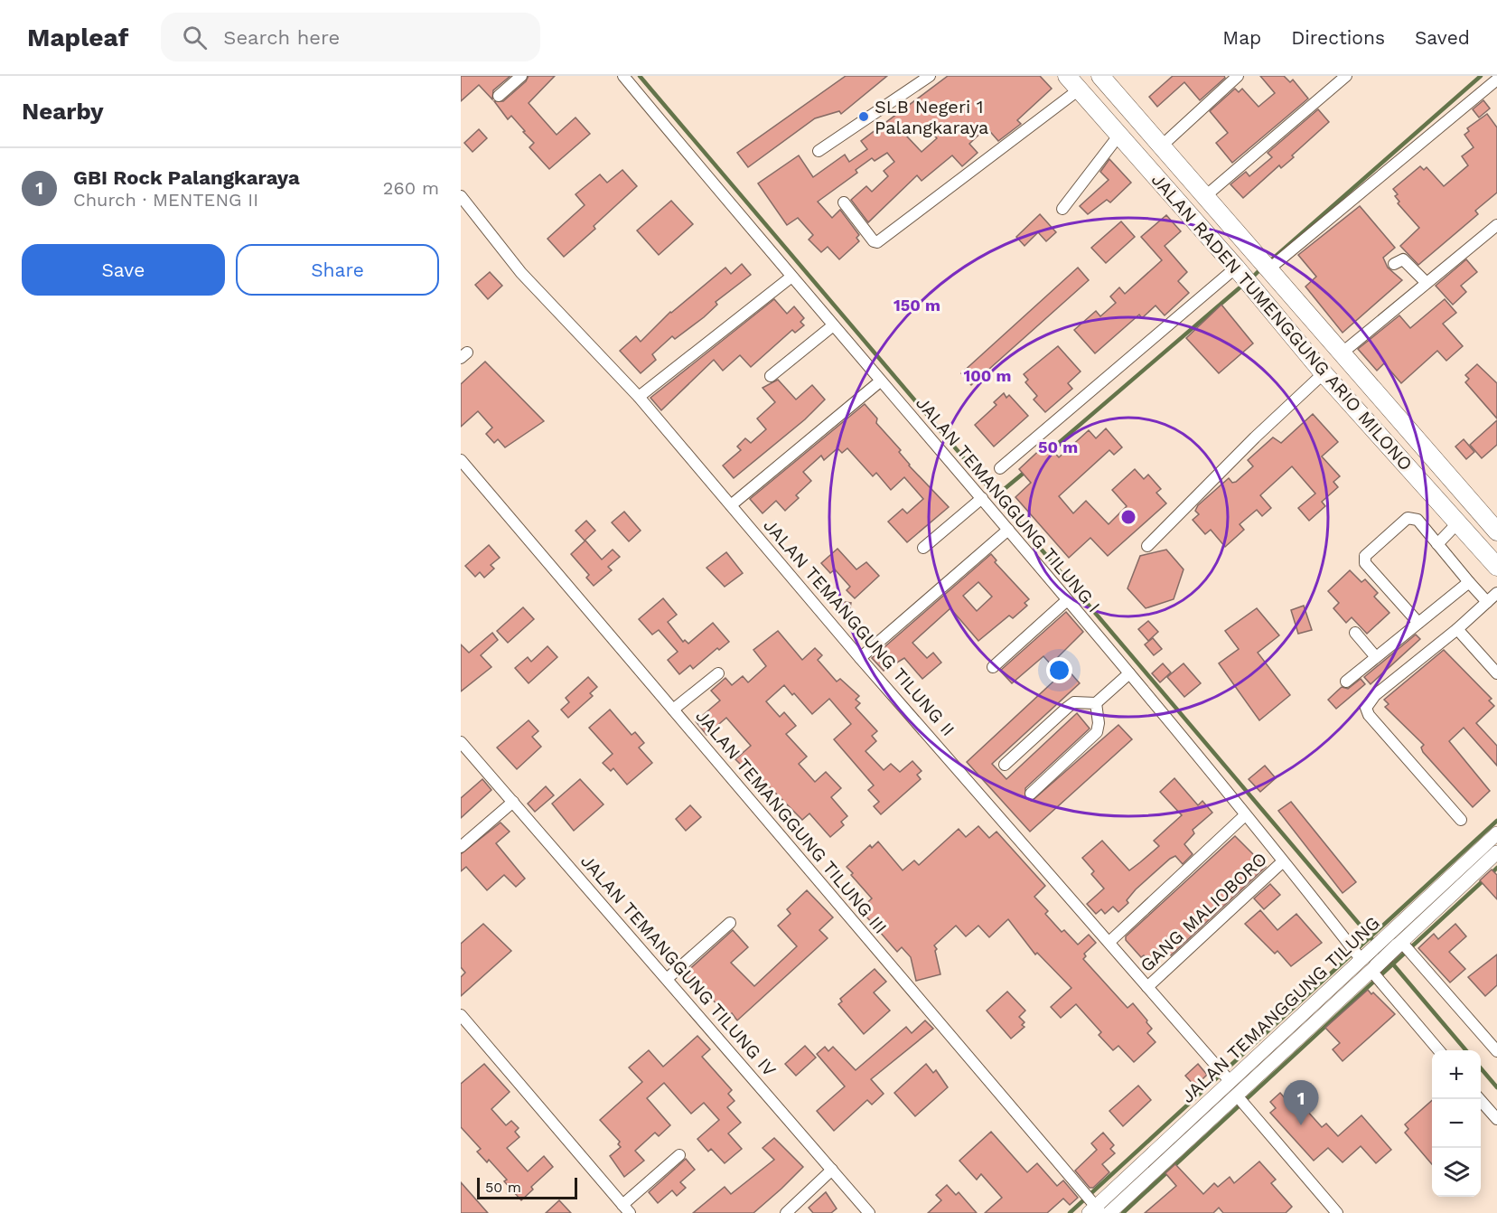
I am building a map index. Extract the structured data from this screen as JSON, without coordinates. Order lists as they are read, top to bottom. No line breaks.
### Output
{"streets":{"highway":["JALAN RADEN TUMENGGUNG ARIO MILONO"],"main road":["JALAN TEMANGGUNG TILUNG"],"street":["JALAN TEMANGGUNG TILUNG I","JALAN TEMANGGUNG TILUNG II","JALAN TEMANGGUNG TILUNG III","GANG MALIOBORO","JALAN TEMANGGUNG TILUNG IV"]},"crossings":[["JALAN TEMANGGUNG TILUNG I","GANG MALIOBORO"],["JALAN TEMANGGUNG TILUNG I","JALAN TEMANGGUNG TILUNG"],["JALAN TEMANGGUNG TILUNG II","GANG MALIOBORO"],["JALAN TEMANGGUNG TILUNG II","JALAN TEMANGGUNG TILUNG"],["JALAN TEMANGGUNG TILUNG III","JALAN TEMANGGUNG TILUNG"]],"places":["SLB Negeri 1 Palangkaraya"],"scale_bar":"50 m","page":{"header":"Mapleaf","search":"Search here","nav":["Map","Directions","Saved"],"heading":"Nearby","list":[{"mark":"1","name":"GBI Rock Palangkaraya","note":"Church · MENTENG II","value":"260 m"}],"buttons":["Save","Share"],"map_buttons":["+","−"],"pins":"1","scale":"50 m"},"rings":["150 m","100 m","50 m"]}
